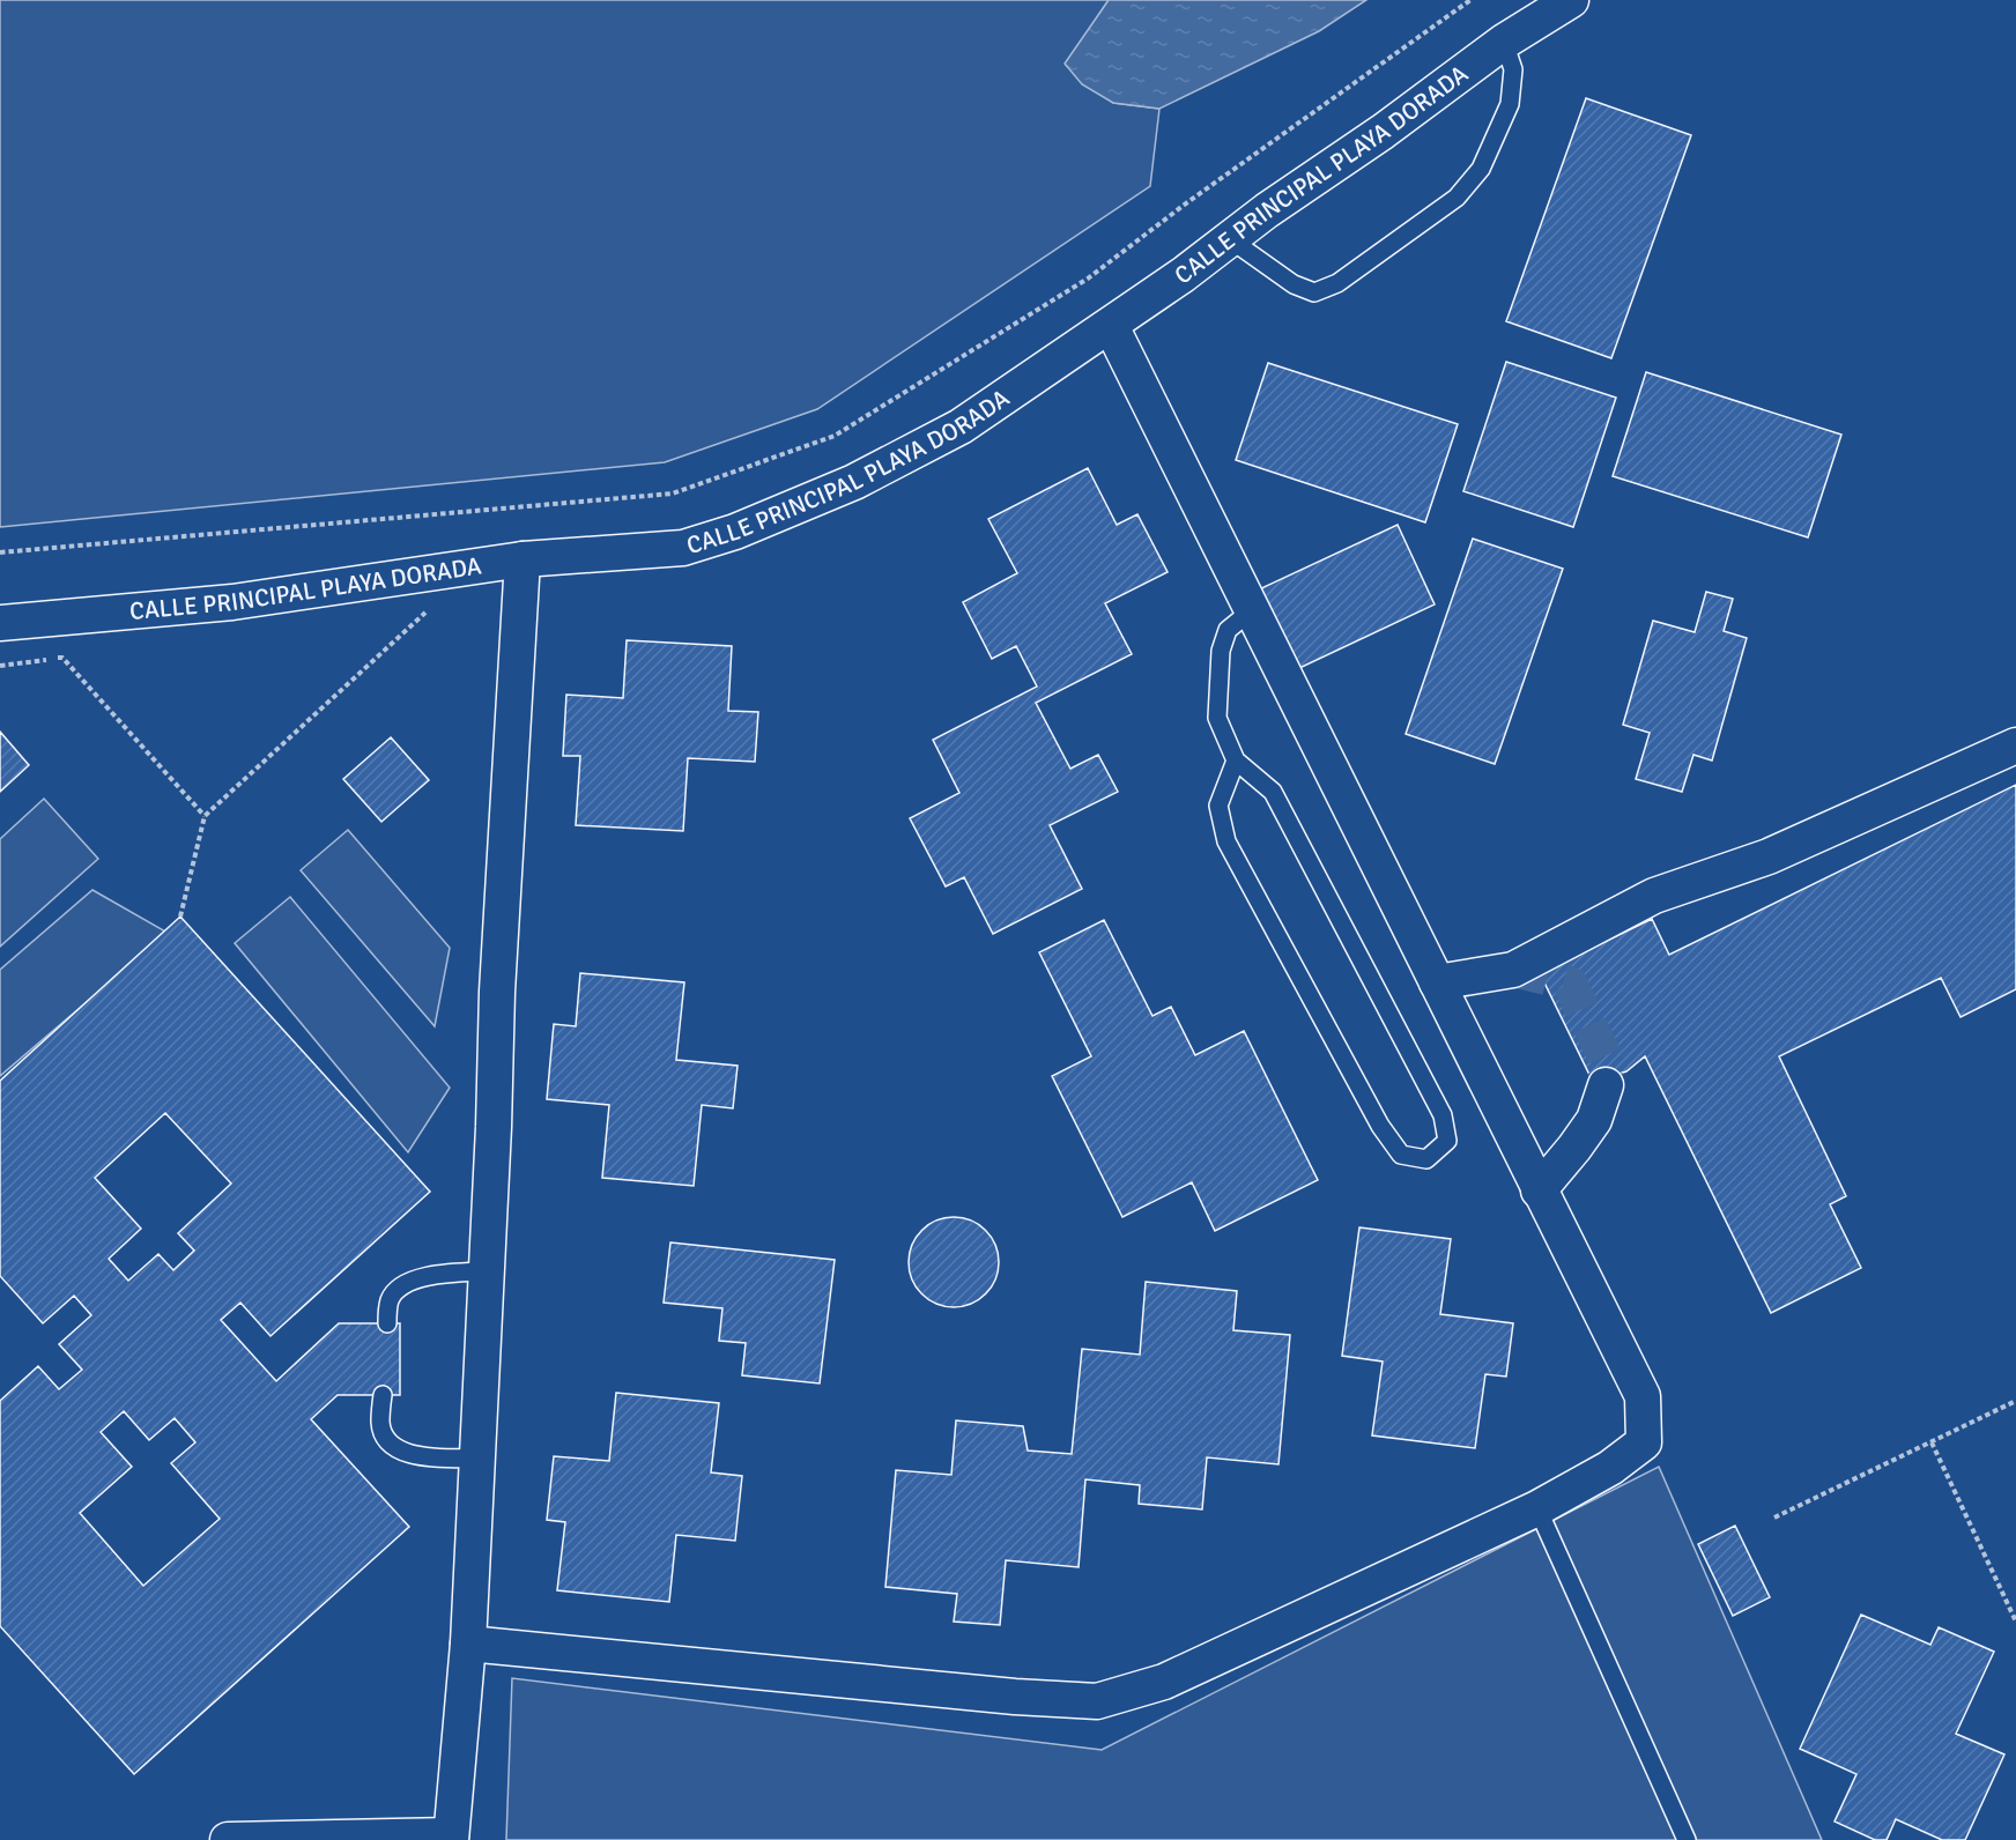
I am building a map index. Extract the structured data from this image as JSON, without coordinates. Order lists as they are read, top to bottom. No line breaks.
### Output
{"streets":{"street":["CALLE PRINCIPAL PLAYA DORADA"]}}
